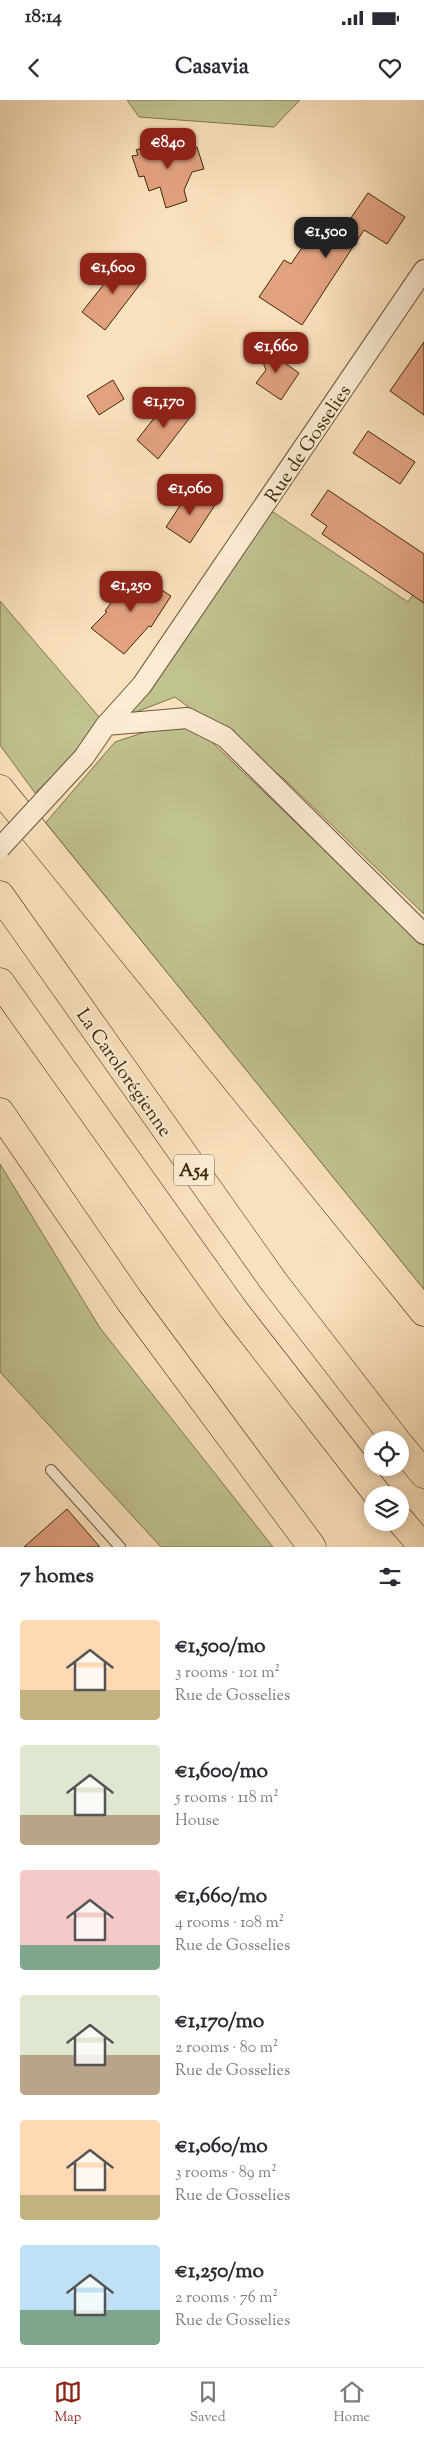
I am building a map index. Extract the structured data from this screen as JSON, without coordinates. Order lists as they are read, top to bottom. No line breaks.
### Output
{"streets":{"highway":["La Carolorégienne","A54"],"street":["Rue de Gosselies"]},"page":{"status":"18:14","header":"Casavia","price":["€840","€1,500","€1,600","€1,660","€1,170","€1,060","€1,250"],"heading":"7 homes","list":[{"name":"€1,500/mo","note":"3 rooms · 101 m² · Rue de Gosselies"},{"name":"€1,600/mo","note":"5 rooms · 118 m² · House"},{"name":"€1,660/mo","note":"4 rooms · 108 m² · Rue de Gosselies"},{"name":"€1,170/mo","note":"2 rooms · 80 m² · Rue de Gosselies"},{"name":"€1,060/mo","note":"3 rooms · 89 m² · Rue de Gosselies"},{"name":"€1,250/mo","note":"2 rooms · 76 m² · Rue de Gosselies"}],"tabs":["Map","Saved","Home"]}}
